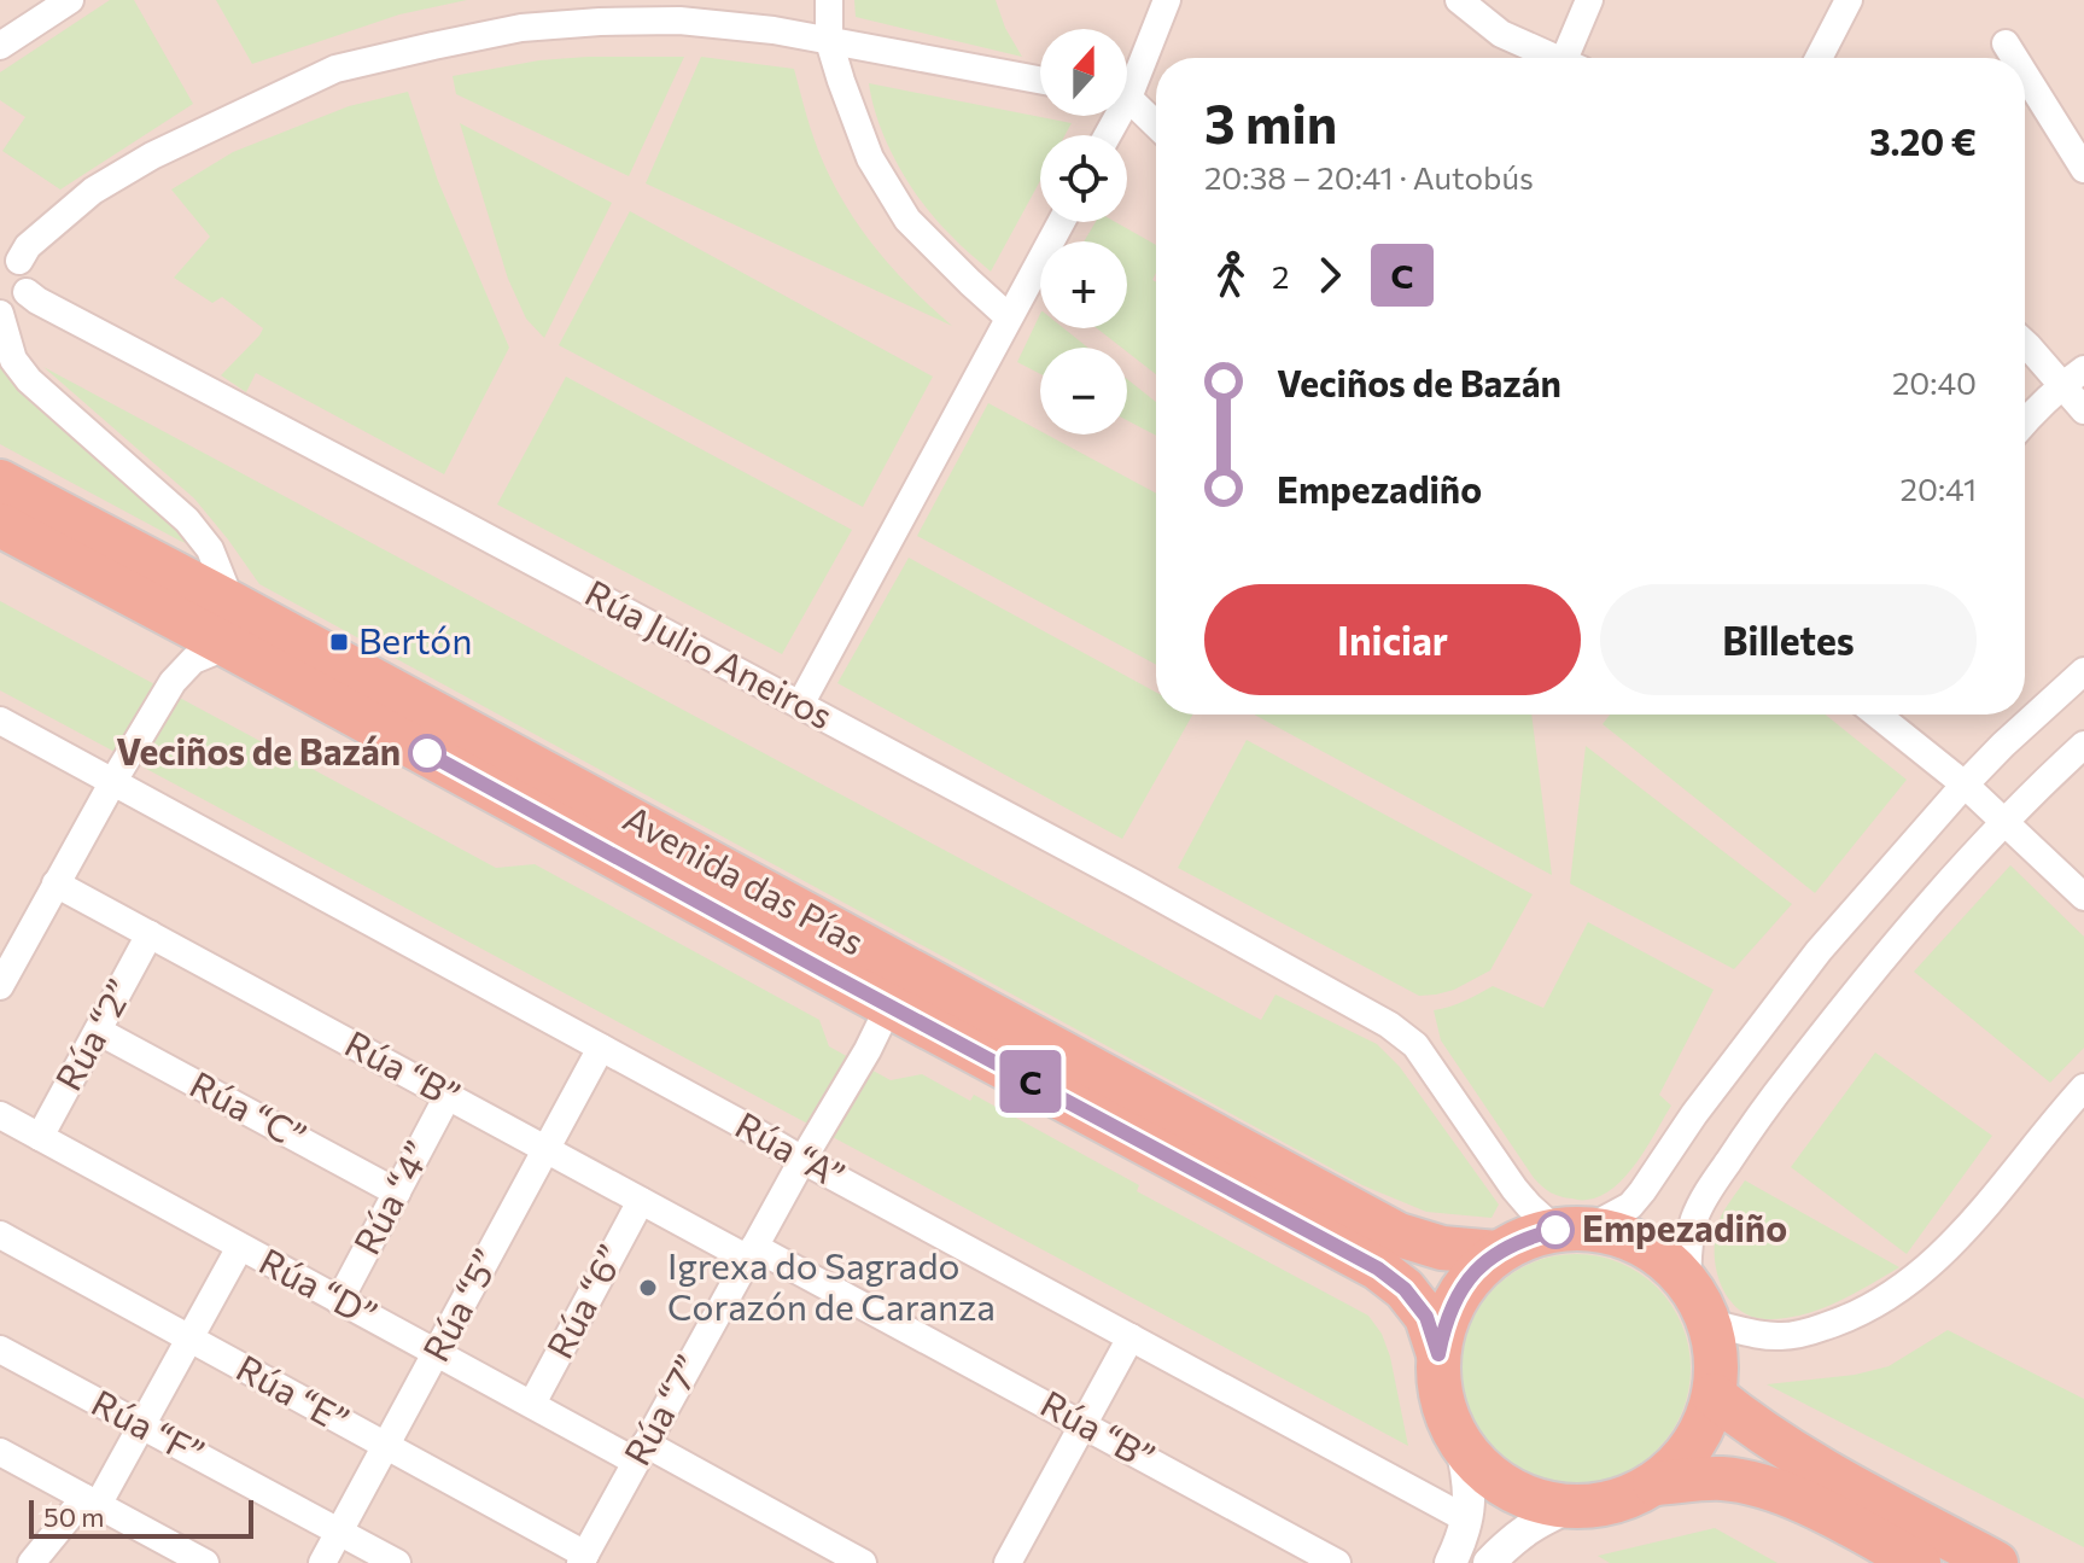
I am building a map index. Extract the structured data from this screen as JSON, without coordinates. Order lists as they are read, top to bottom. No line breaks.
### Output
{"streets":{"highway":["Avenida das Pías"],"street":["Rúa Julio Aneiros","Rúa “2”","Rúa “B”","Rúa “C”","Rúa “A”","Rúa “4”","Rúa “D”","Rúa “6”","Rúa “5”","Rúa “E”","Rúa “7”","Rúa “F”"]},"crossings":[["Rúa Julio Aneiros","Avenida das Pías"],["Avenida das Pías","Rúa “7”"],["Rúa “2”","Rúa “B”"],["Rúa “2”","Rúa “C”"],["Rúa “2”","Rúa “D”"],["Rúa “B”","Rúa “4”"],["Rúa “B”","Rúa “6”"],["Rúa “B”","Rúa “5”"],["Rúa “B”","Rúa “7”"],["Rúa “C”","Rúa “4”"],["Rúa “A”","Rúa “5”"],["Rúa “A”","Rúa “7”"],["Rúa “4”","Rúa “D”"],["Rúa “D”","Rúa “6”"],["Rúa “D”","Rúa “5”"],["Rúa “D”","Rúa “7”"],["Rúa “5”","Rúa “E”"],["Rúa “5”","Rúa “F”"],["Rúa “E”","Rúa “7”"]],"places":{"transit":["Bertón"],"other":["Veciños de Bazán","Empezadiño","Igrexa do Sagrado Corazón de Caranza"]},"lines":["bus line C"],"scale_bar":"50 m","north":"top","page":{"on_map":"C","map_buttons":["+","−"],"heading":["3 min","20:38 – 20:41 · Autobús","3.20 €"],"legs":["2","C"],"list":[{"name":"Veciños de Bazán","value":"20:40"},{"name":"Empezadiño","value":"20:41"}],"buttons":["Iniciar","Billetes"],"scale":"50 m"}}
